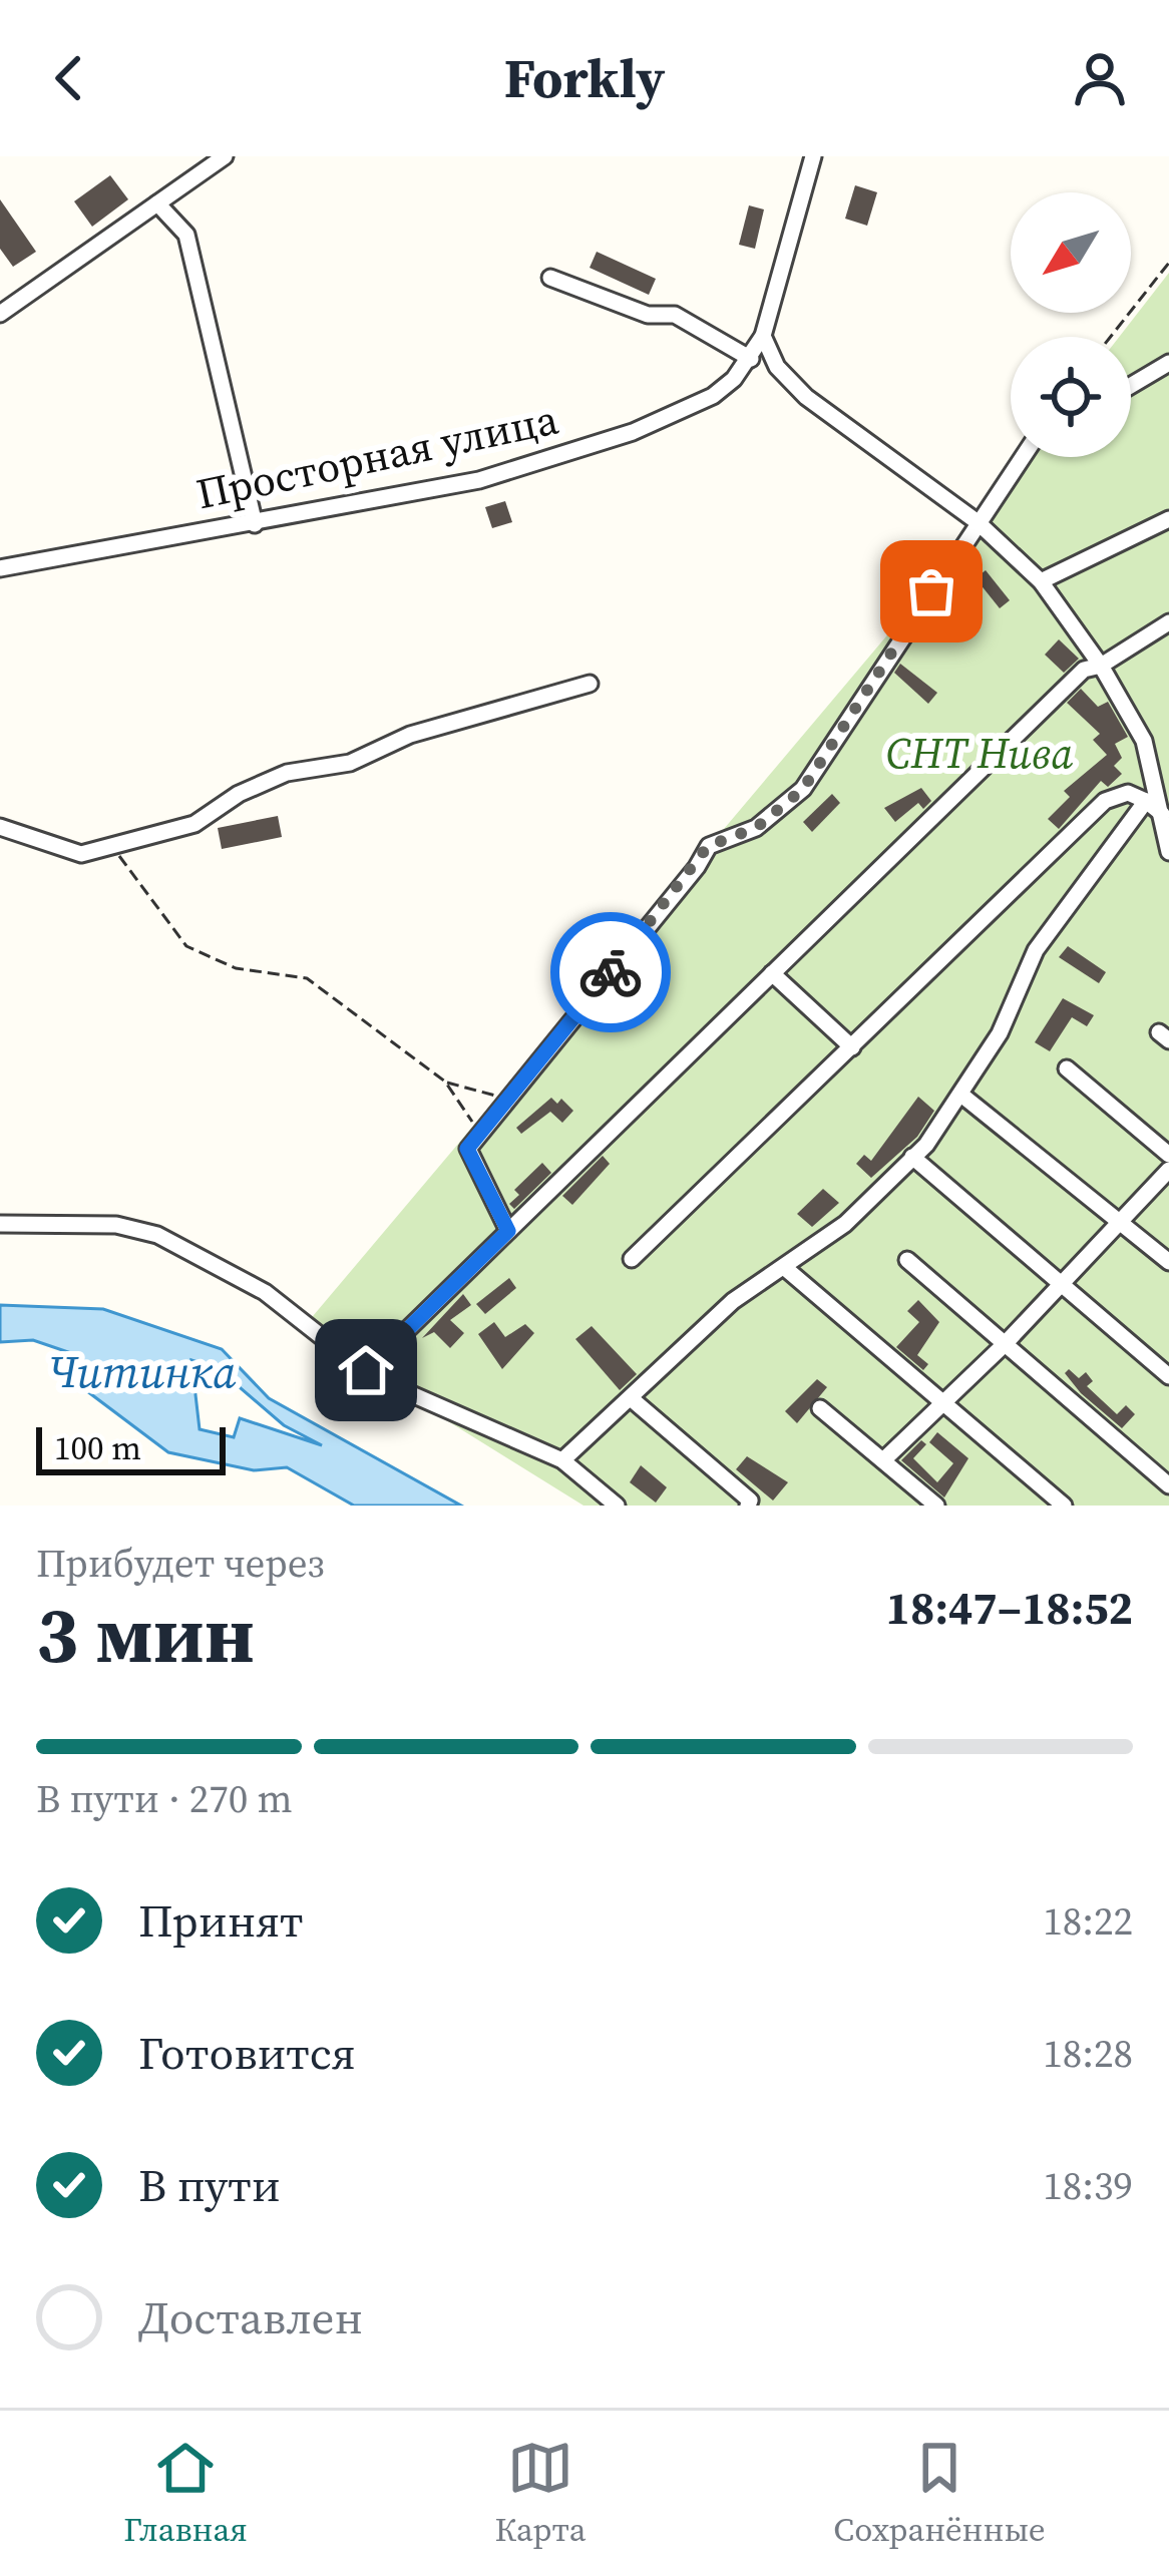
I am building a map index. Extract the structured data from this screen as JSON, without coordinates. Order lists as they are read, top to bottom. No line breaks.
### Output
{"streets":{"street":["Просторная улица"]},"water":["Читинка"],"parks":["СНТ Нива"],"scale_bar":"100 m","north":"bottom left","page":{"header":"Forkly","scale":"100 m","heading":["3 мин","Прибудет через","18:47–18:52"],"bar":"В пути · 270 m","list":[["Принят","18:22"],["Готовится","18:28"],["В пути","18:39"],"Доставлен"],"tabs":["Главная","Карта","Сохранённые"]}}
